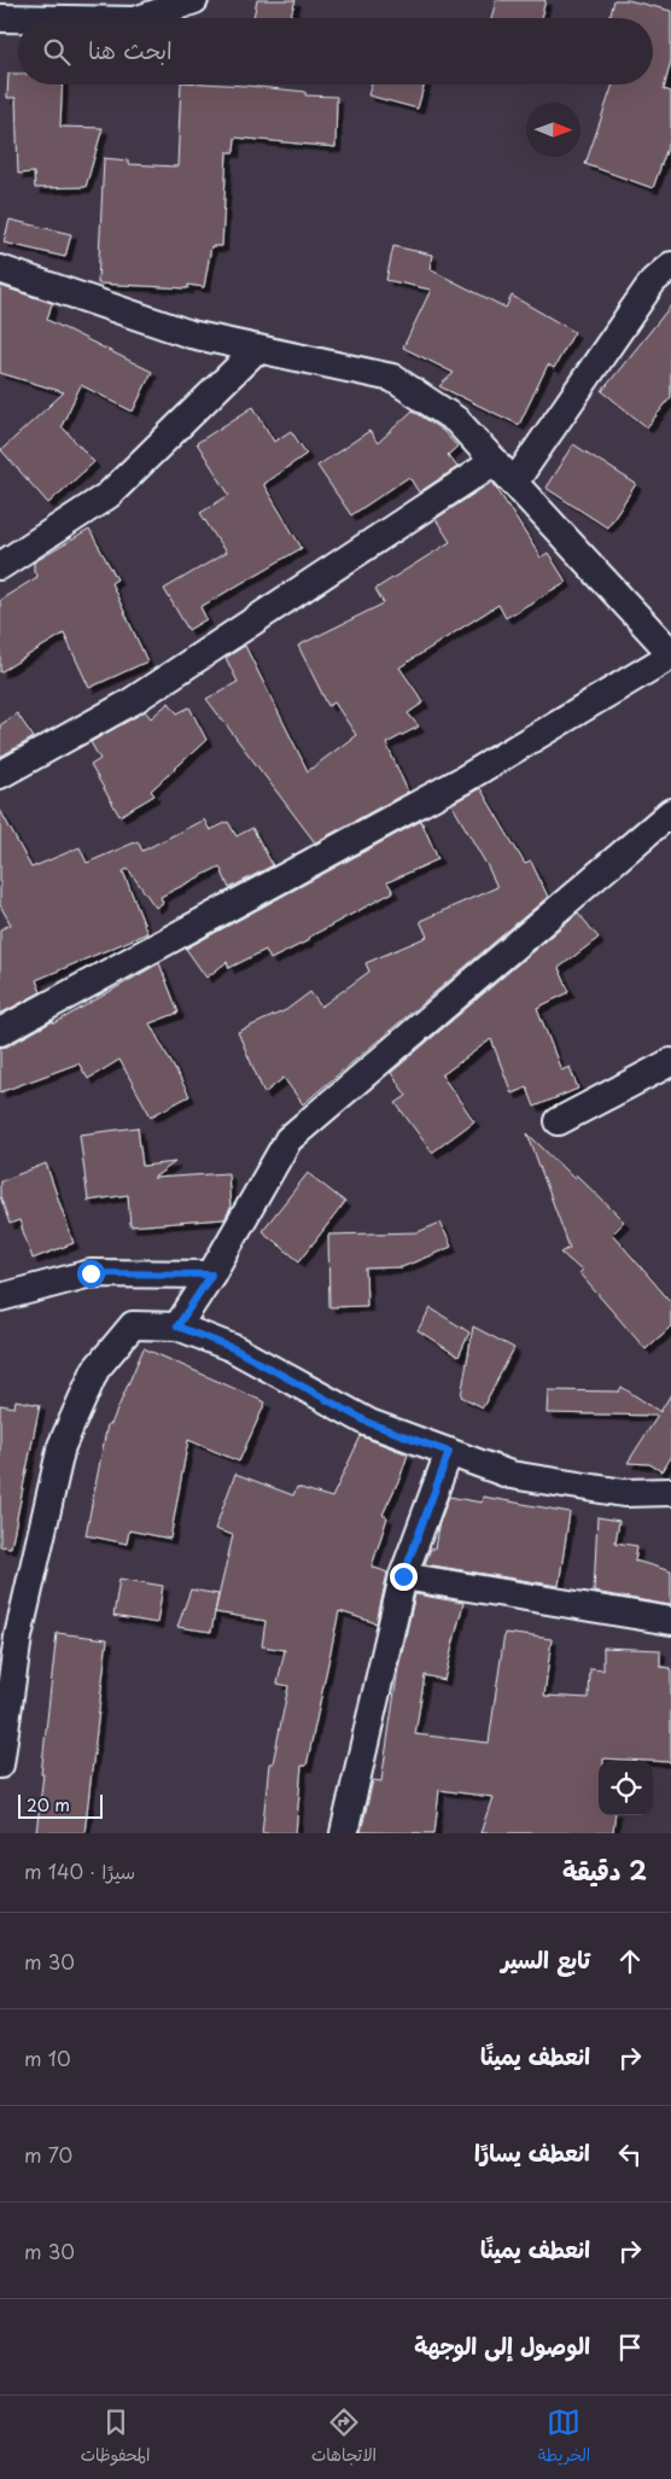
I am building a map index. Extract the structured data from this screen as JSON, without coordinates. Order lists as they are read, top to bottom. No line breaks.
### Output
{"scale_bar":"20 m","north":"right","page":{"search":"ابحث هنا","scale":"20 m","heading":["2 دقيقة","سيرًا · 140 m"],"list":[["تابع السير","30 m"],["انعطف يمينًا","10 m"],["انعطف يسارًا","70 m"],["انعطف يمينًا","30 m"],"الوصول إلى الوجهة"],"nav":["الخريطة","الاتجاهات","المحفوظات"]}}
